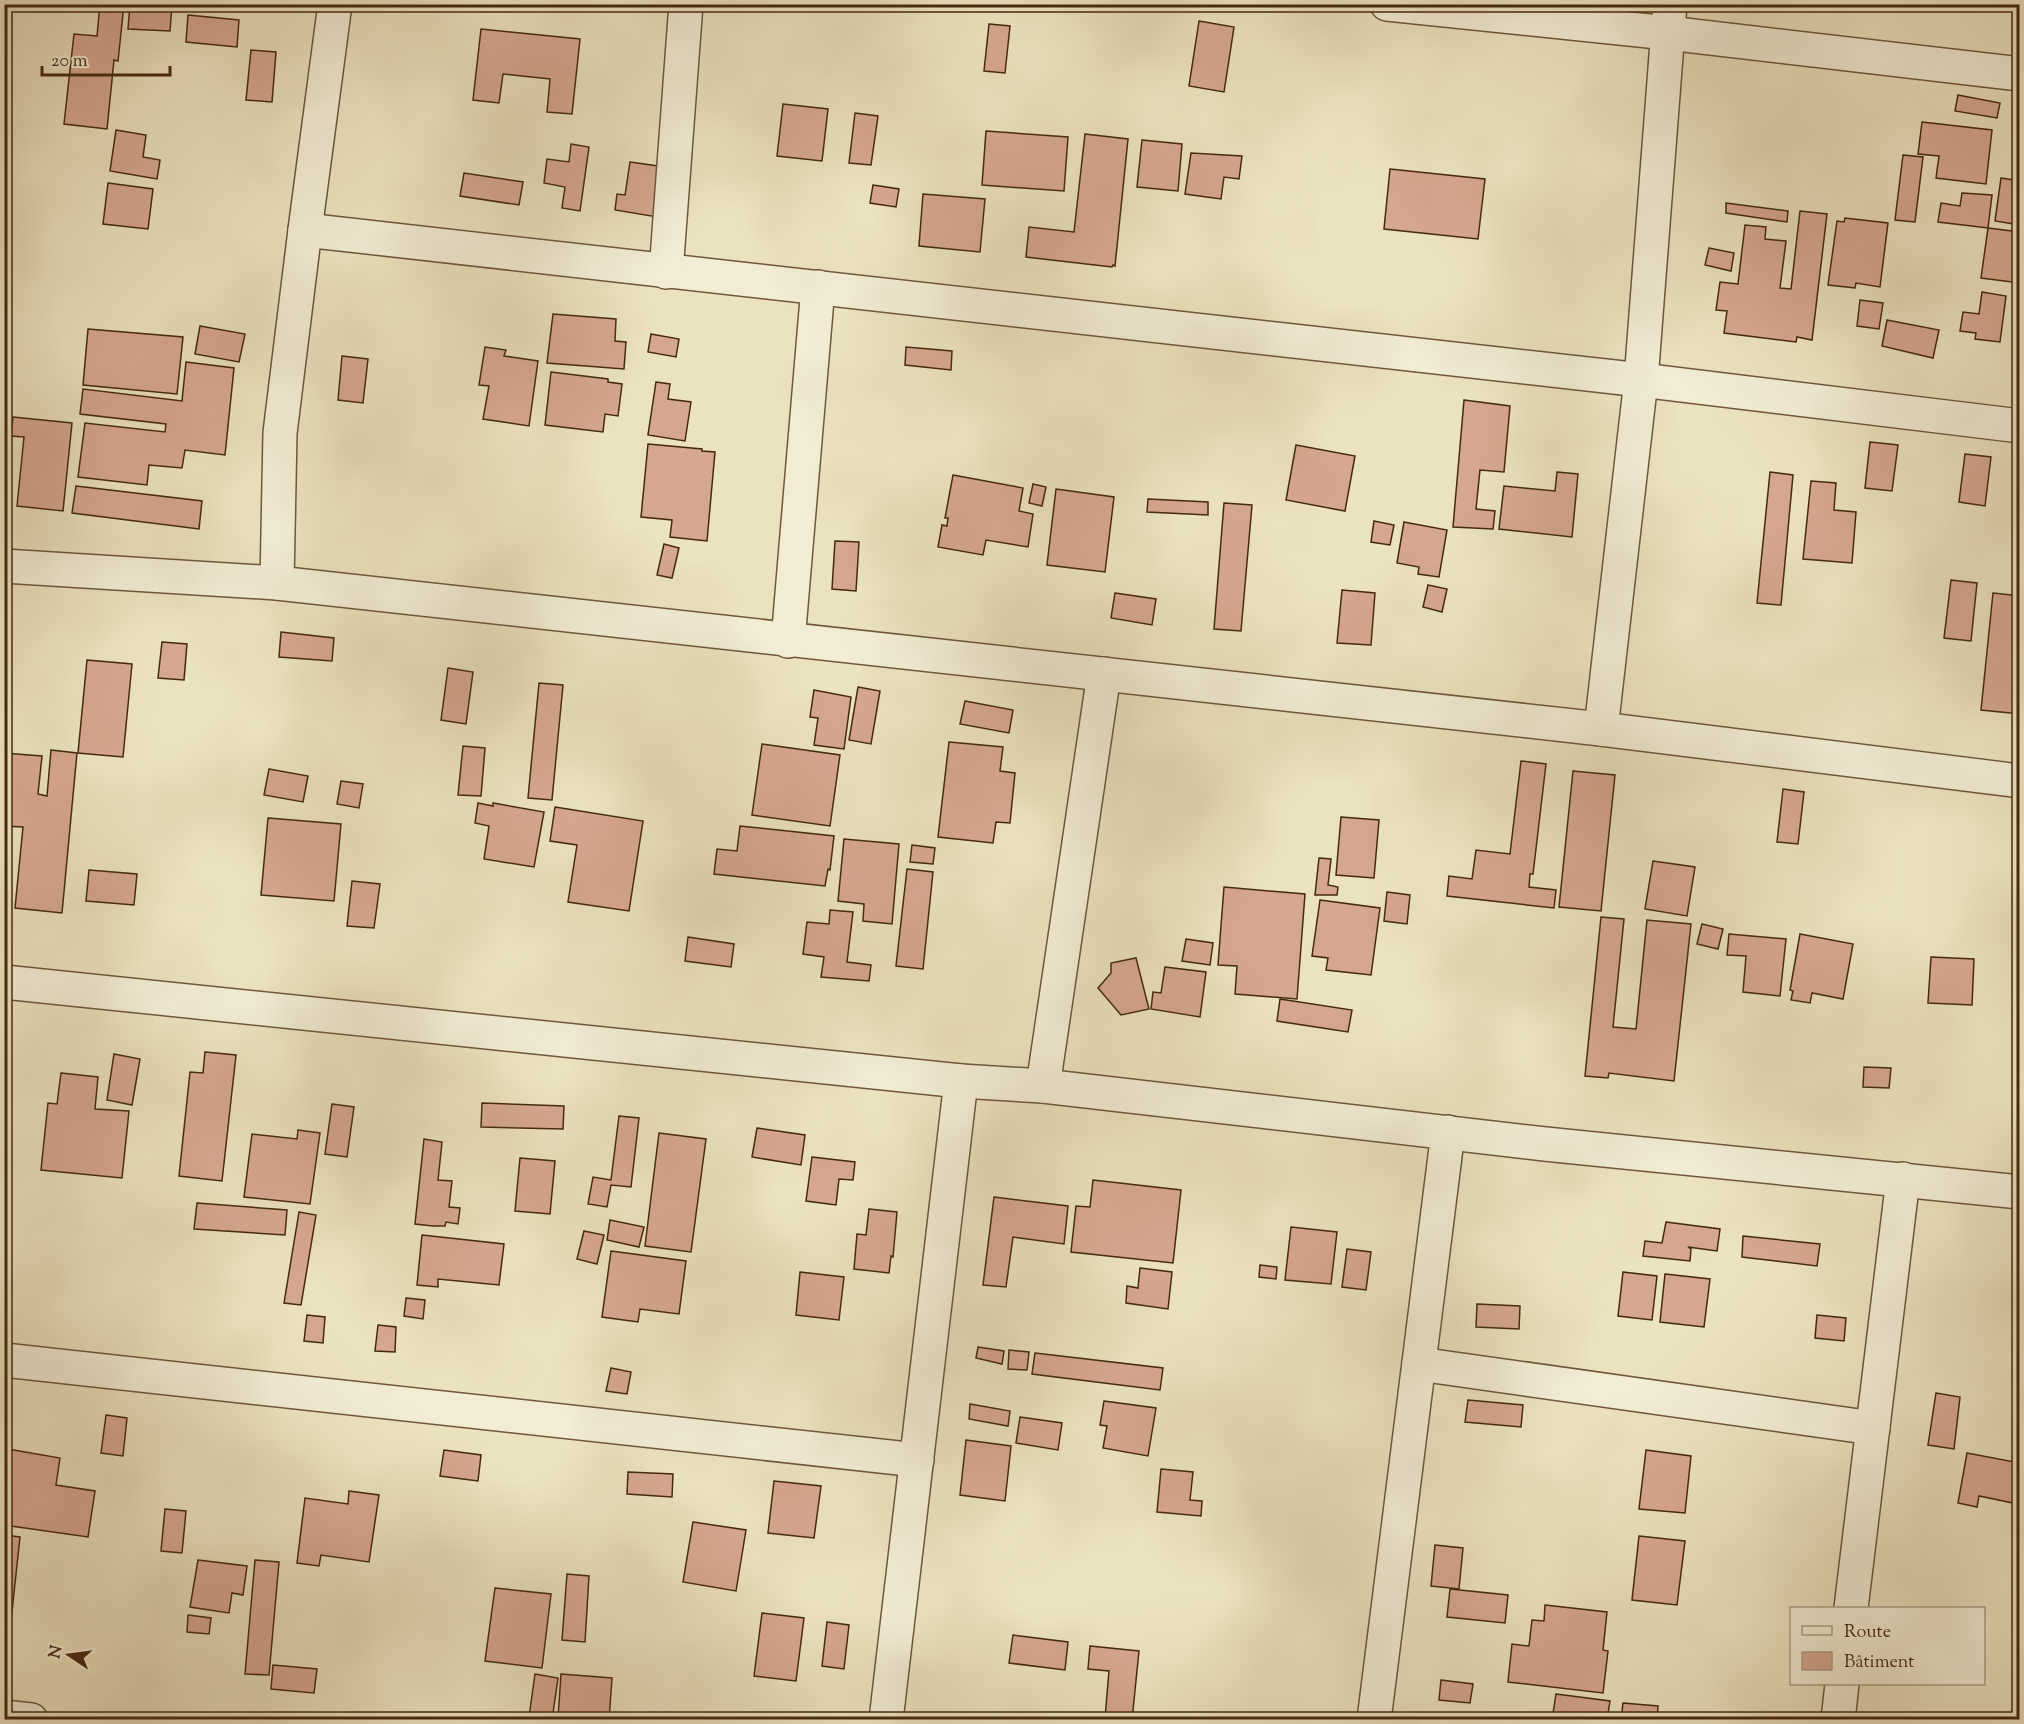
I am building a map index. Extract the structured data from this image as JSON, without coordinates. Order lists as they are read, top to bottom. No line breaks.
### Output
{"legend":["Route","Bâtiment"],"scale_bar":"20 m","north":"left"}
